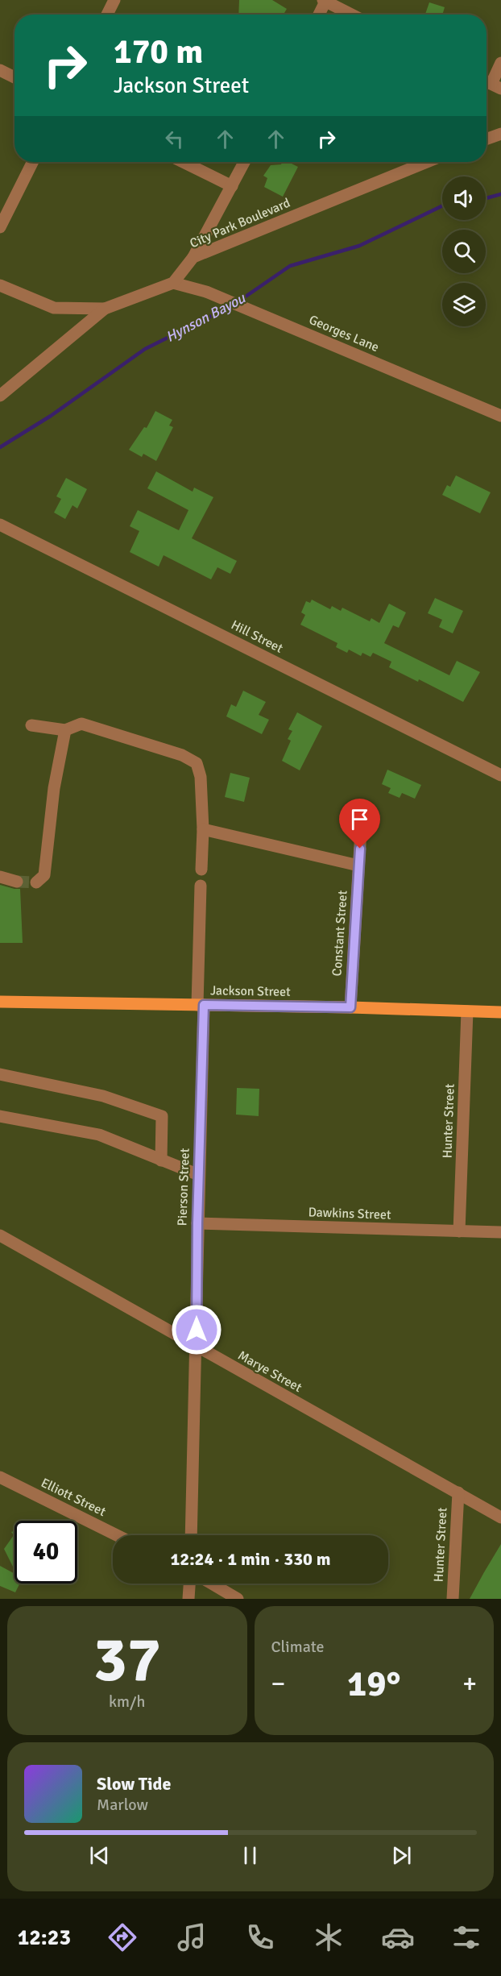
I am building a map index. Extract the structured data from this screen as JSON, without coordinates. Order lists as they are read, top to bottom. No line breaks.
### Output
{"streets":{"main road":["Jackson Street"],"street":["City Park Boulevard","Georges Lane","Hill Street","Constant Street","Hunter Street","Pierson Street","Dawkins Street","Marye Street","Elliott Street"]},"crossings":[["City Park Boulevard","Georges Lane"],["Constant Street","Jackson Street"],["Jackson Street","Hunter Street"],["Jackson Street","Pierson Street"],["Hunter Street","Dawkins Street"],["Hunter Street","Marye Street"],["Pierson Street","Dawkins Street"],["Pierson Street","Marye Street"]],"water":["Hynson Bayou"],"page":{"turn":["170 m","Jackson Street"],"limit":"40","trip":"12:24 · 1 min · 330 m","tile":[["37","km/h"],"Climate"],"heat":["−","19°","+"],"song":["Slow Tide","Marlow"],"tabs":"12:23"}}
